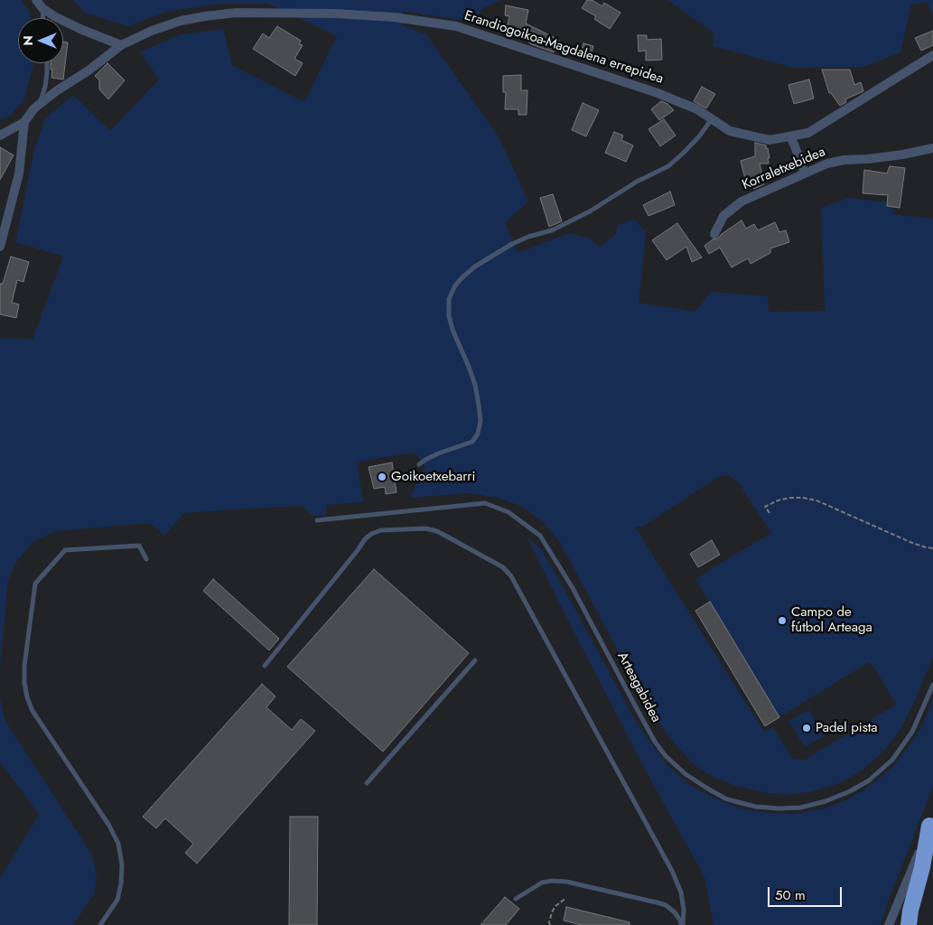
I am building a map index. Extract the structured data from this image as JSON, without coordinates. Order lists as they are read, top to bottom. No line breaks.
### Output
{"streets":{"street":["Erandiogoikoa-Magdalena errepidea","Korraletxebidea"],"lane":["Arteagabidea"]},"places":["Goikoetxebarri","Campo de fútbol Arteaga","Padel pista"],"scale_bar":"50 m","north":"left"}
